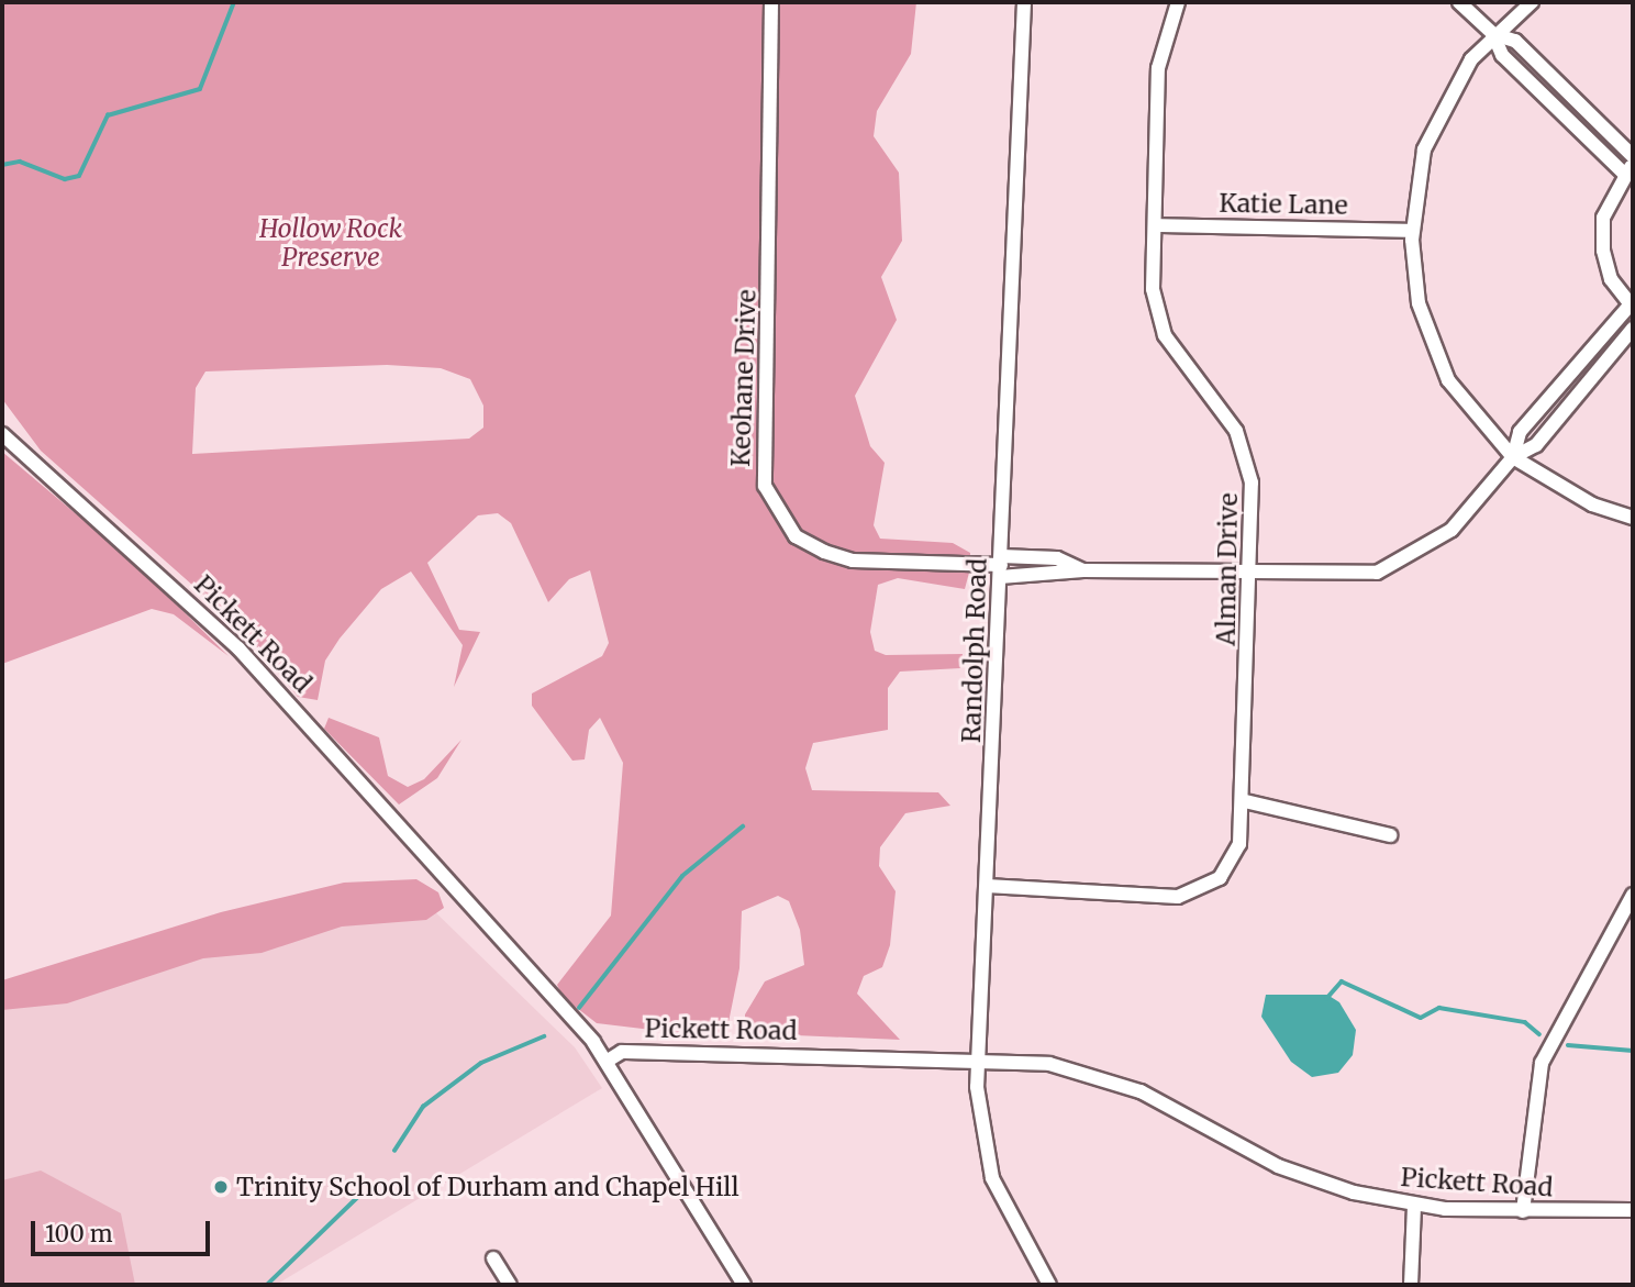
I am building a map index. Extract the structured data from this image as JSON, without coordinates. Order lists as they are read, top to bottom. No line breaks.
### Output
{"streets":{"street":["Katie Lane","Keohane Drive","Alman Drive","Pickett Road","Randolph Road"]},"crossings":[["Katie Lane","Alman Drive"],["Keohane Drive","Alman Drive"],["Keohane Drive","Randolph Road"],["Alman Drive","Randolph Road"],["Pickett Road","Randolph Road"]],"parks":["Hollow Rock Preserve"],"places":["Trinity School of Durham and Chapel Hill"],"scale_bar":"100 m"}
